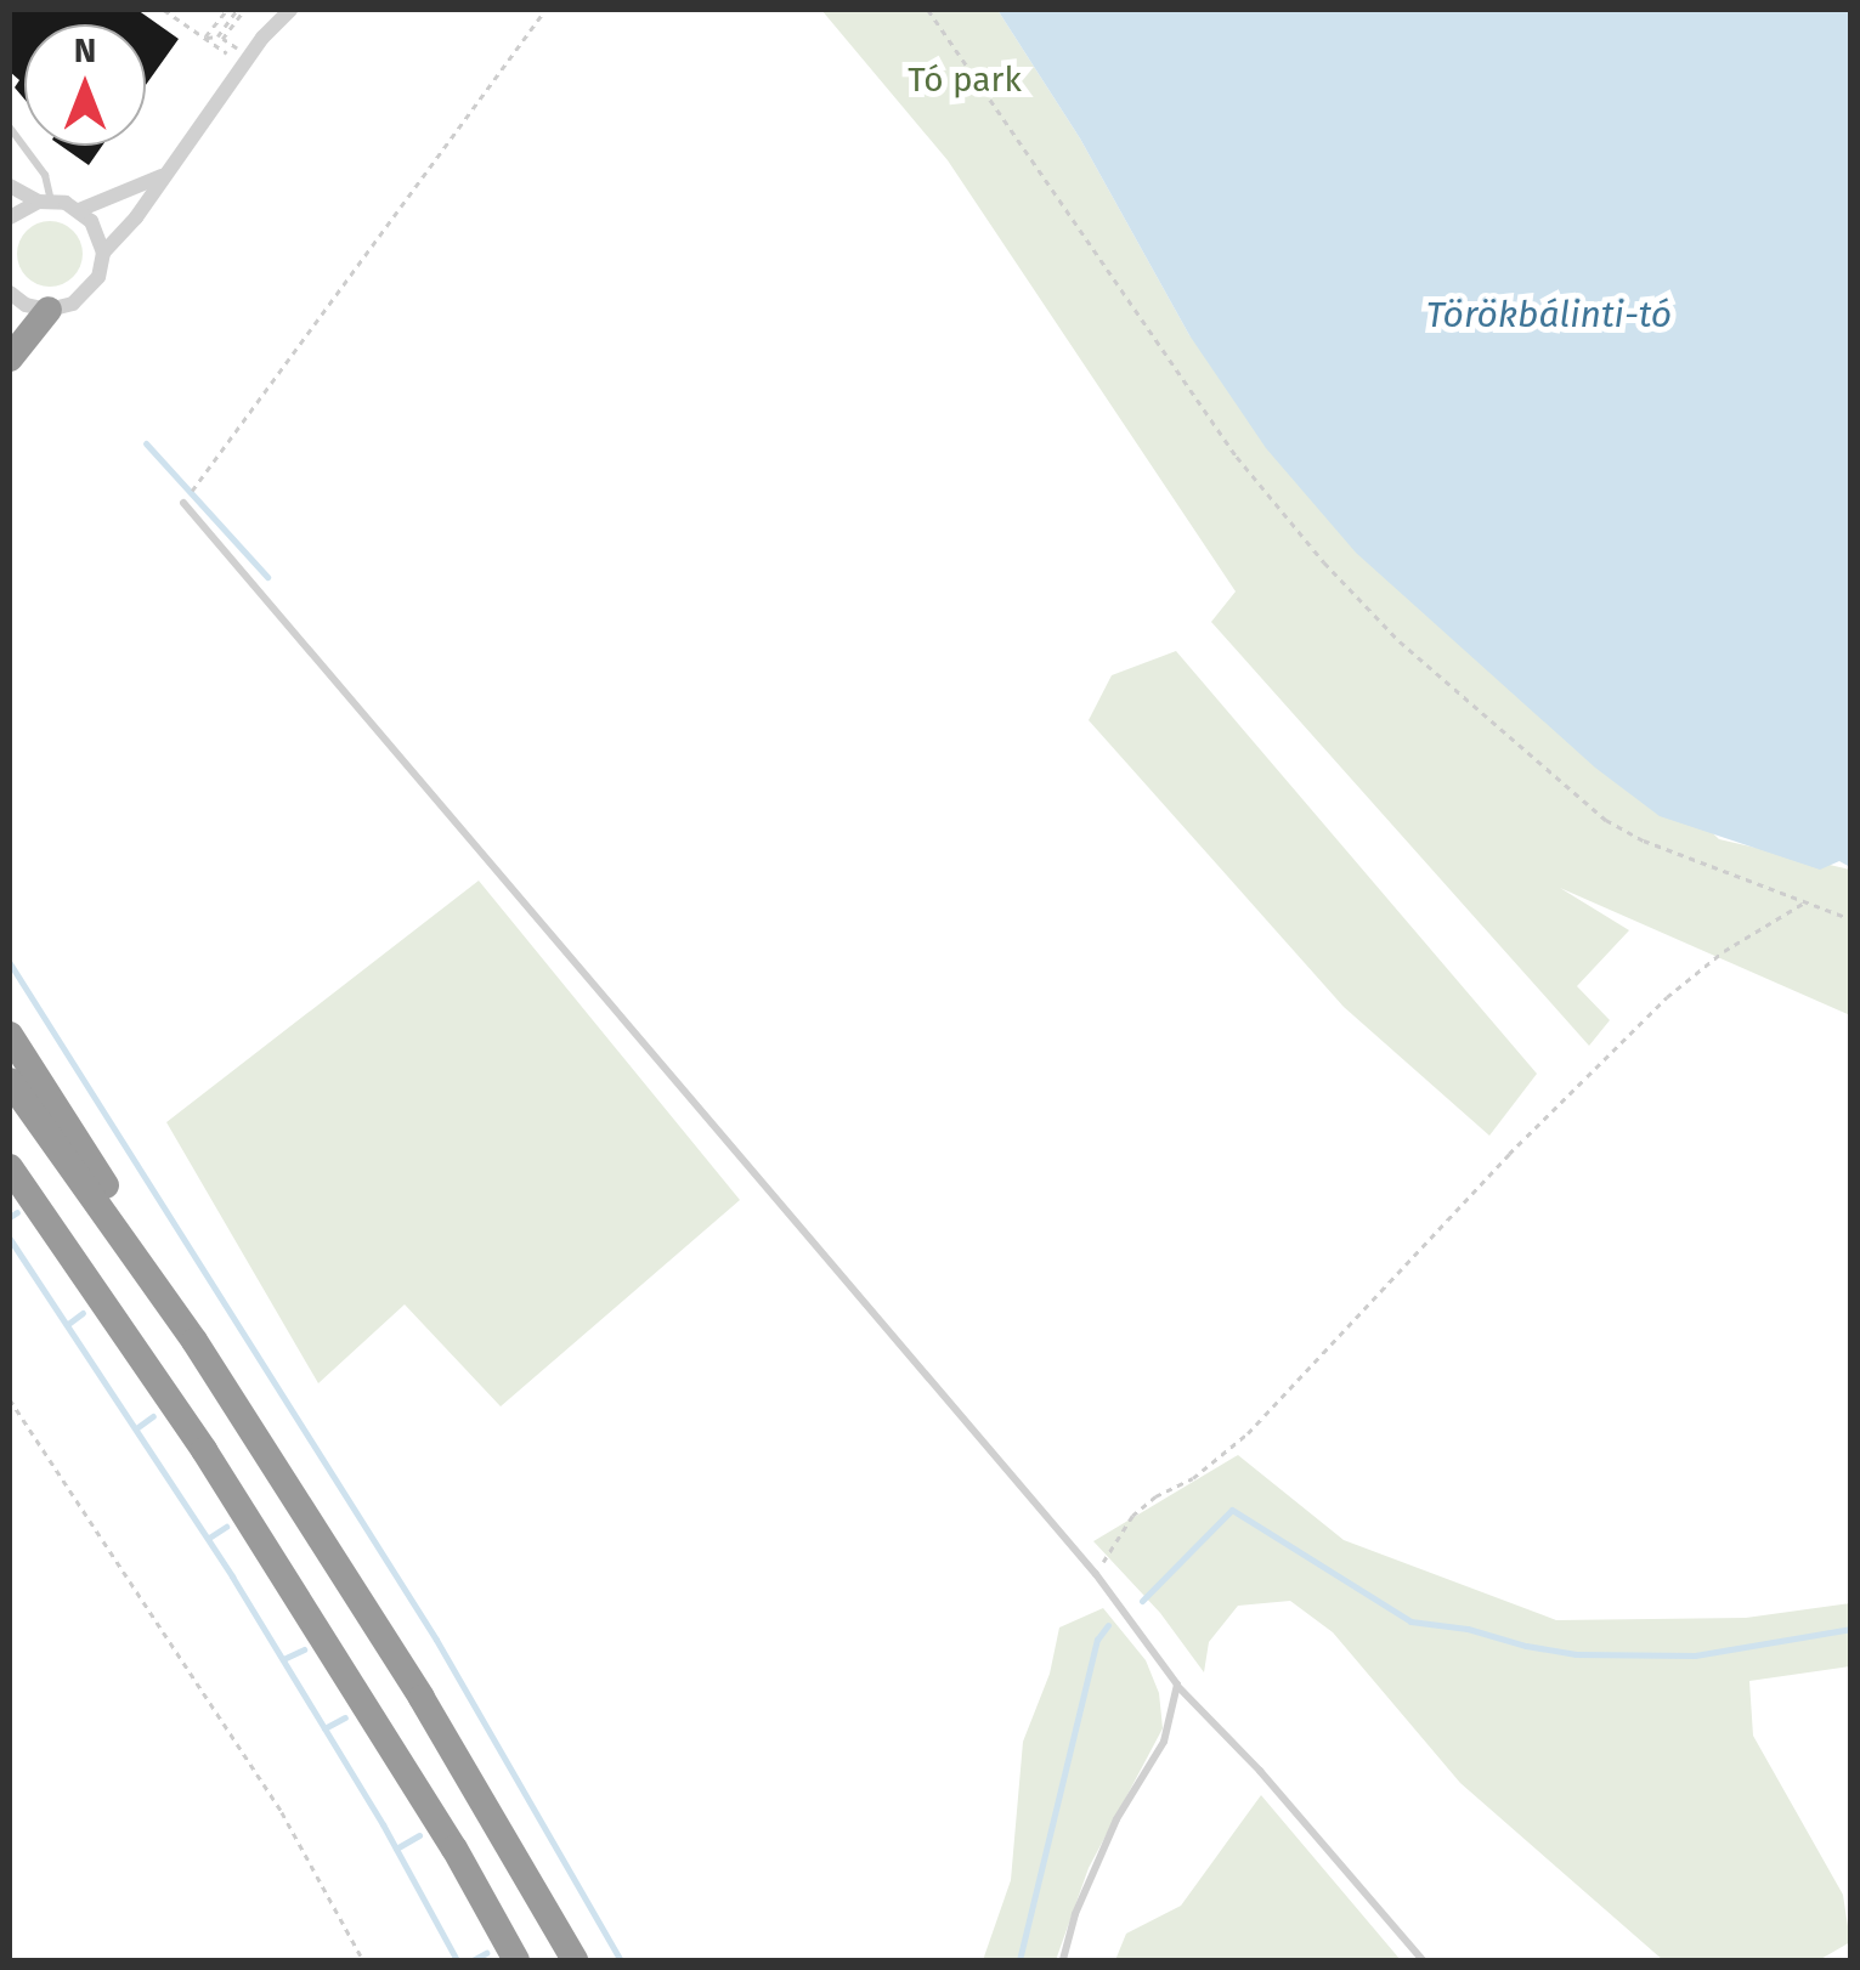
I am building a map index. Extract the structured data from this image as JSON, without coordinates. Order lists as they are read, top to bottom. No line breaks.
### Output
{"water":["Törökbálinti-tó"],"parks":["Tó park"],"north":"top"}
